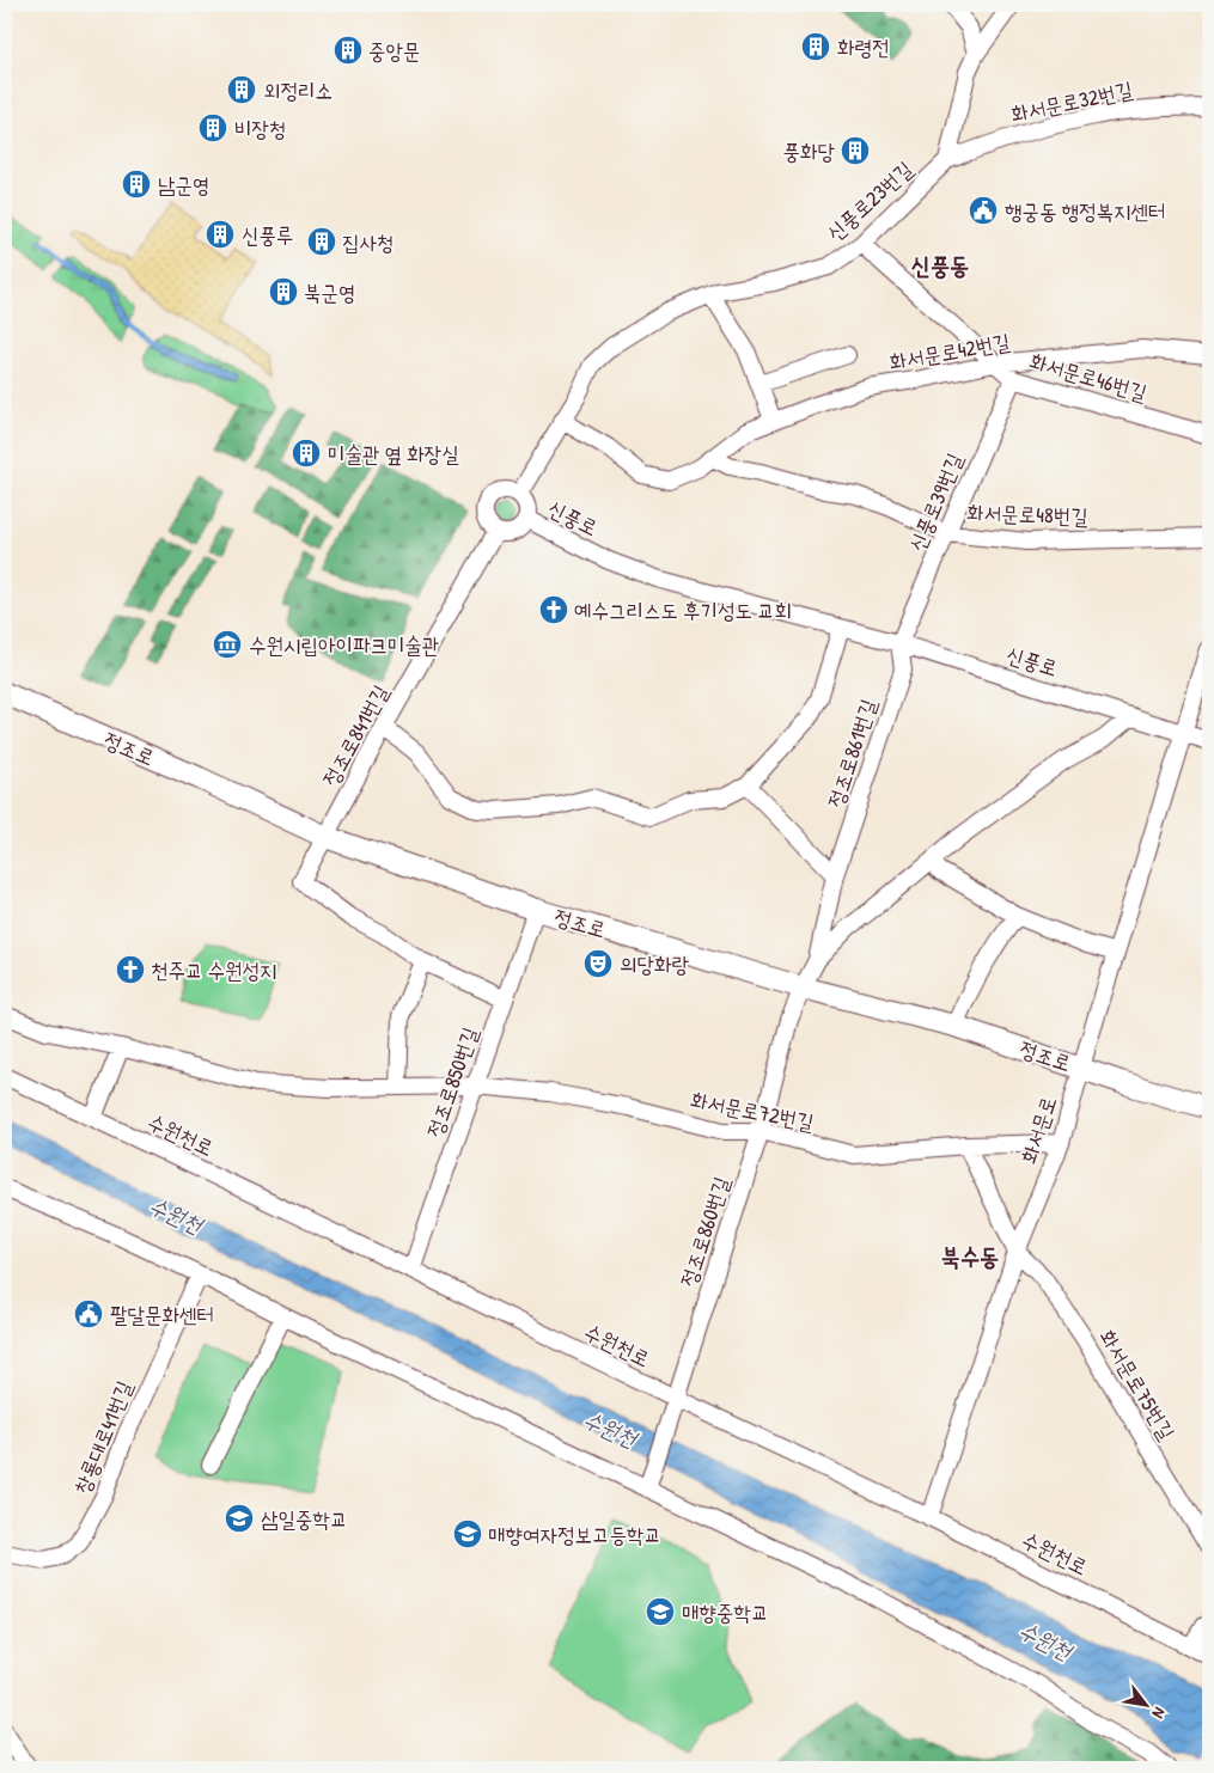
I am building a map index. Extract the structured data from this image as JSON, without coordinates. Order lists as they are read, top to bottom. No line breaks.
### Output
{"streets":{"street":["화서문로32번길","신풍로23번길","화서문로42번길","화서문로46번길","신풍로39번길","화서문로48번길","신풍로","정조로841번길","정조로","정조로861번길","정조로850번길","화서문로72번길","화서문로","수원천로","정조로860번길","화서문로75번길","창룡대로41번길"]},"crossings":[["화서문로32번길","신풍로23번길"],["신풍로23번길","화서문로42번길"],["신풍로23번길","화서문로46번길"],["신풍로23번길","신풍로"],["신풍로23번길","정조로841번길"],["화서문로42번길","화서문로46번길"],["화서문로42번길","화서문로48번길"],["화서문로46번길","신풍로39번길"],["신풍로39번길","화서문로48번길"],["신풍로39번길","신풍로"],["신풍로39번길","정조로861번길"],["신풍로","정조로841번길"],["신풍로","정조로861번길"],["신풍로","화서문로"],["정조로841번길","정조로"],["정조로","정조로861번길"],["정조로","정조로850번길"],["정조로","화서문로"],["정조로","정조로860번길"],["정조로861번길","정조로860번길"],["정조로850번길","화서문로72번길"],["정조로850번길","수원천로"],["화서문로72번길","화서문로"],["화서문로72번길","정조로860번길"],["화서문로","수원천로"],["화서문로","화서문로75번길"],["수원천로","정조로860번길"]],"districts":["신풍동","북수동"],"water":["수원천"],"places":{"building":["화령전","중앙문","외정리소","비장청","풍화당","남군영","신풍루","집사청","북군영","미술관 옆 화장실"],"public building":["행궁동 행정복지센터","팔달문화센터"],"church":["예수그리스도 후기성도 교회","천주교 수원성지"],"museum":["수원시립아이파크미술관"],"theatre":["의당화랑"],"school or university":["삼일중학교","매향여자정보고등학교","매향중학교"]},"north":"bottom right"}
